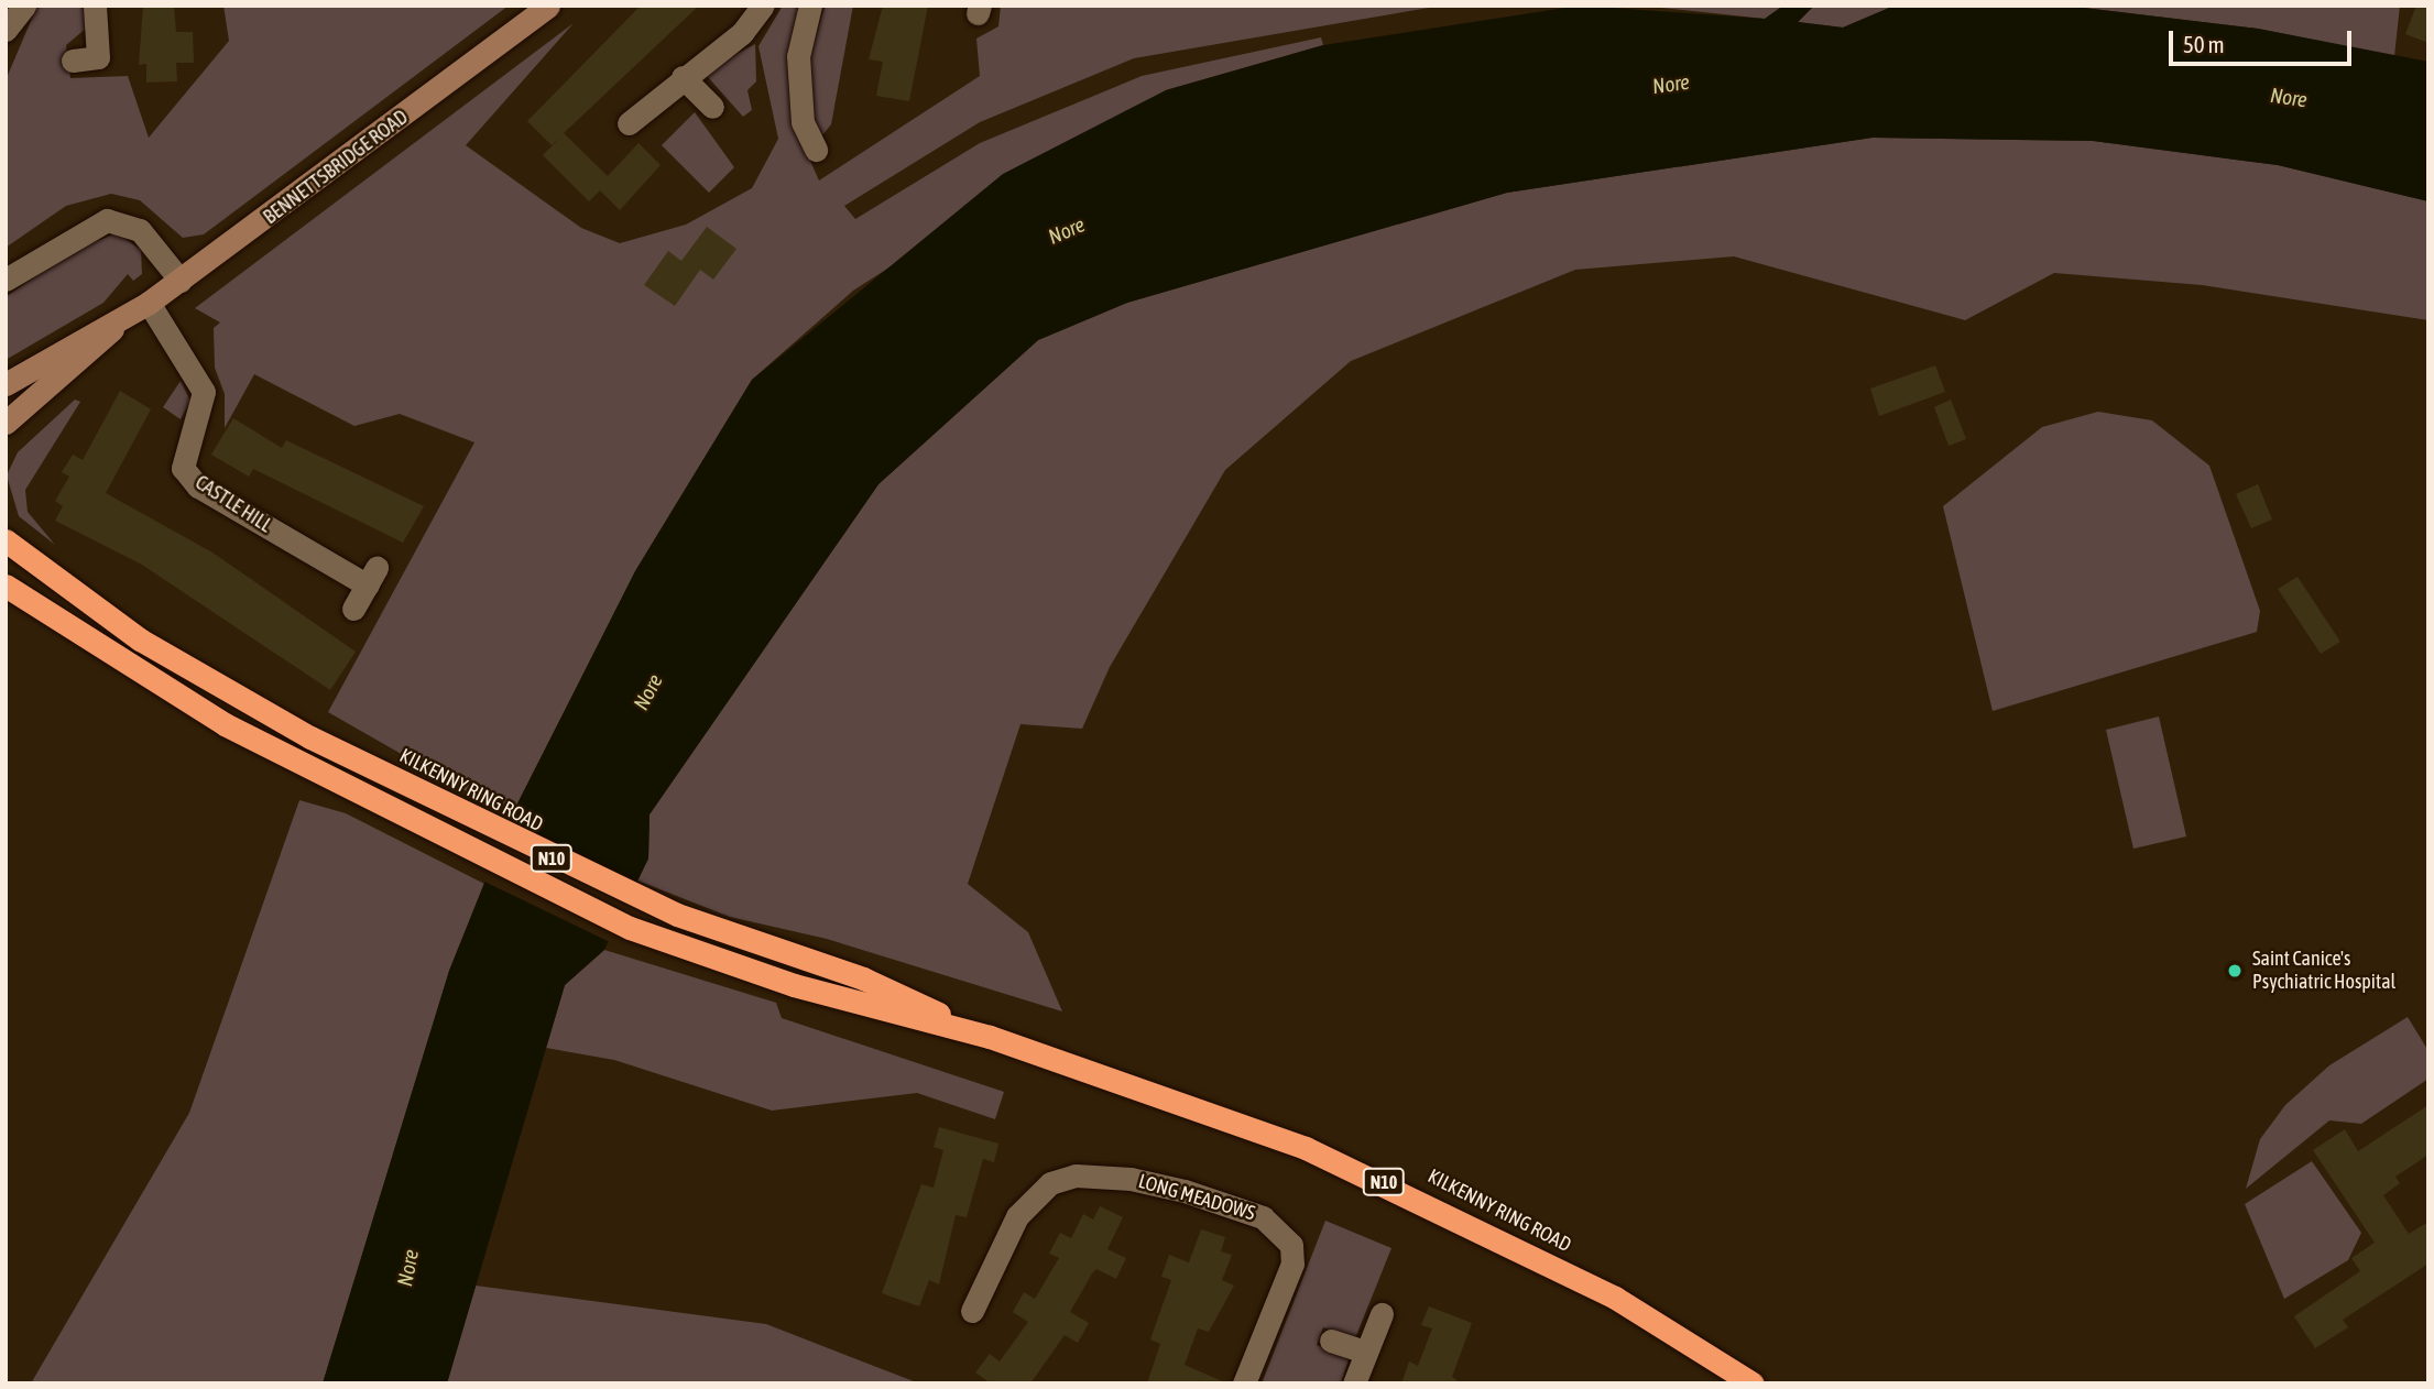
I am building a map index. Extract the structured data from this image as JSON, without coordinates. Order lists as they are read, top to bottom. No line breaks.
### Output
{"streets":{"highway":["KILKENNY RING ROAD","N10"],"main road":["BENNETTSBRIDGE ROAD"],"street":["CASTLE HILL","LONG MEADOWS"]},"crossings":[["BENNETTSBRIDGE ROAD","CASTLE HILL"]],"water":["Nore"],"places":["Saint Canice's Psychiatric Hospital"],"scale_bar":"50 m"}
